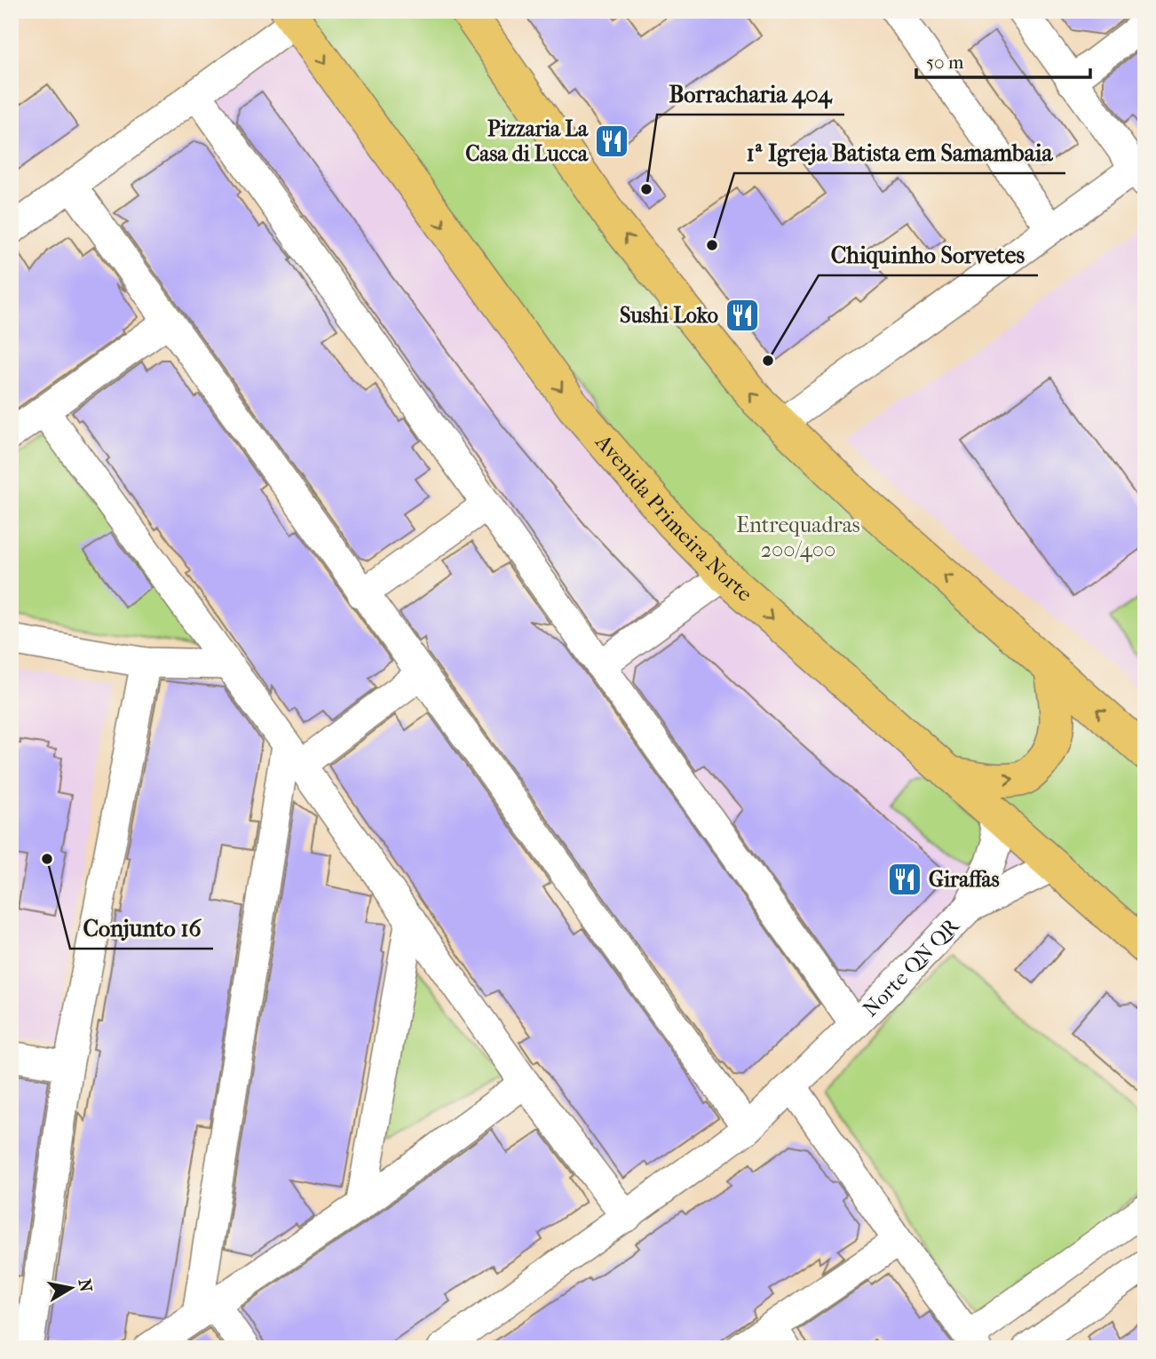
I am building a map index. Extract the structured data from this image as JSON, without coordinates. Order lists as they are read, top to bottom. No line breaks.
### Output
{"streets":{"main road":["Avenida Primeira Norte"],"street":["Norte QN QR"]},"crossings":[["Avenida Primeira Norte","Norte QN QR"]],"parks":["Entrequadras 200/400"],"places":{"restaurant":["Pizzaria La Casa di Lucca","Sushi Loko","Giraffas"],"other":["Borracharia 404","1ª Igreja Batista em Samambaia","Chiquinho Sorvetes","Conjunto 16"]},"scale_bar":"50 m","north":"right"}
